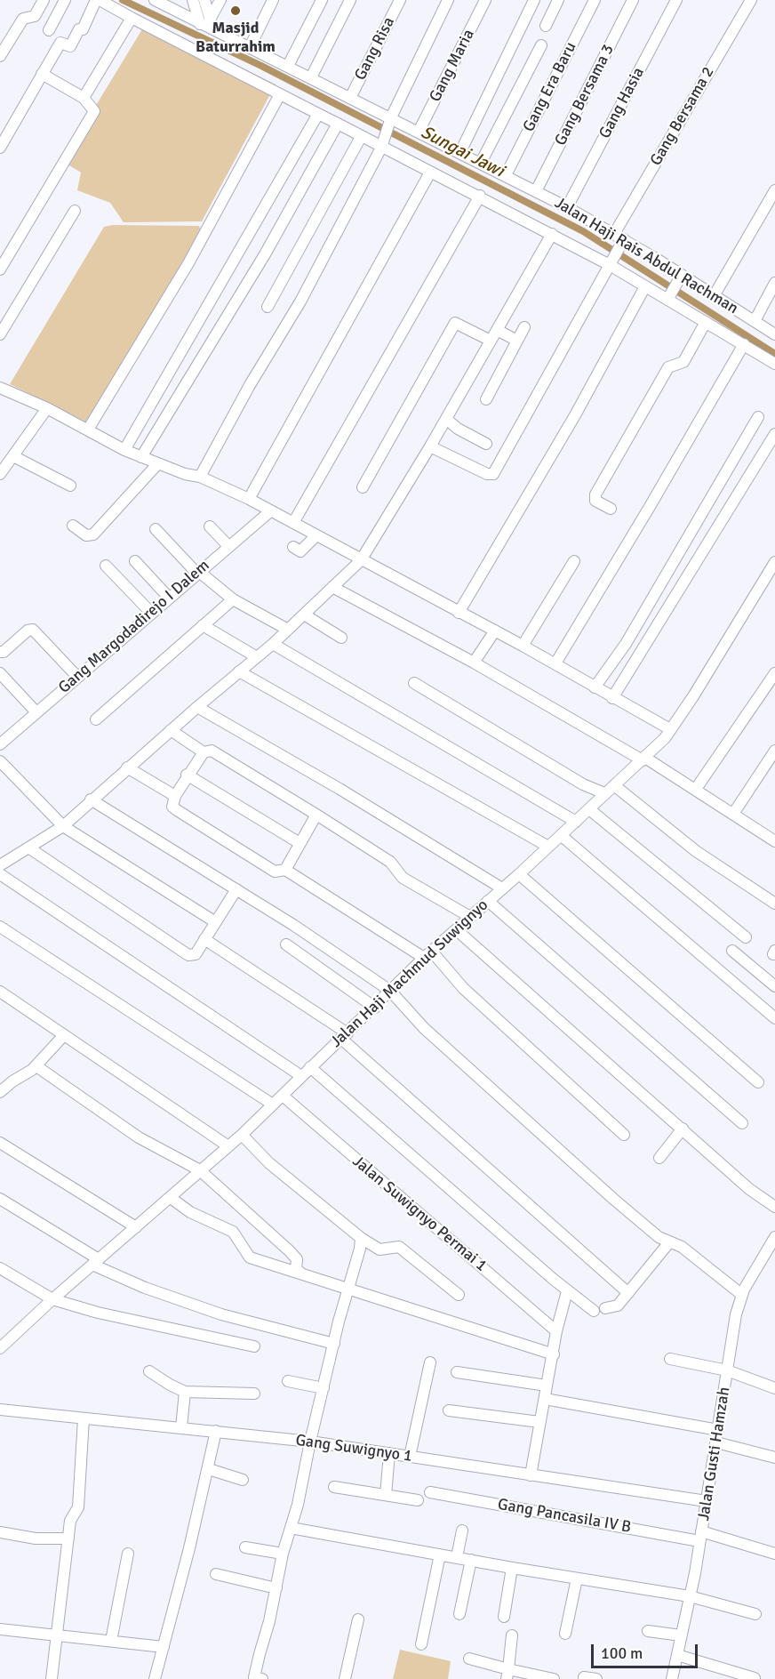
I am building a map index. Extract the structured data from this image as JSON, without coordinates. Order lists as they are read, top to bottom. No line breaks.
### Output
{"streets":{"street":["Gang Risa","Gang Maria","Gang Era Baru","Gang Bersama 3","Gang Hasia","Gang Bersama 2","Jalan Haji Rais Abdul Rachman","Gang Margodadirejo I Dalem","Jalan Haji Machmud Suwignyo","Jalan Suwignyo Permai 1","Gang Suwignyo 1","Jalan Gusti Hamzah","Gang Pancasila IV B"]},"crossings":[["Gang Risa","Jalan Haji Rais Abdul Rachman"],["Gang Maria","Jalan Haji Rais Abdul Rachman"],["Gang Era Baru","Jalan Haji Rais Abdul Rachman"],["Gang Bersama 3","Jalan Haji Rais Abdul Rachman"],["Gang Hasia","Jalan Haji Rais Abdul Rachman"],["Gang Bersama 2","Jalan Haji Rais Abdul Rachman"],["Jalan Haji Machmud Suwignyo","Jalan Suwignyo Permai 1"],["Gang Suwignyo 1","Jalan Gusti Hamzah"],["Jalan Gusti Hamzah","Gang Pancasila IV B"]],"water":["Sungai Jawi"],"places":["Masjid Baturrahim"],"scale_bar":"100 m"}
